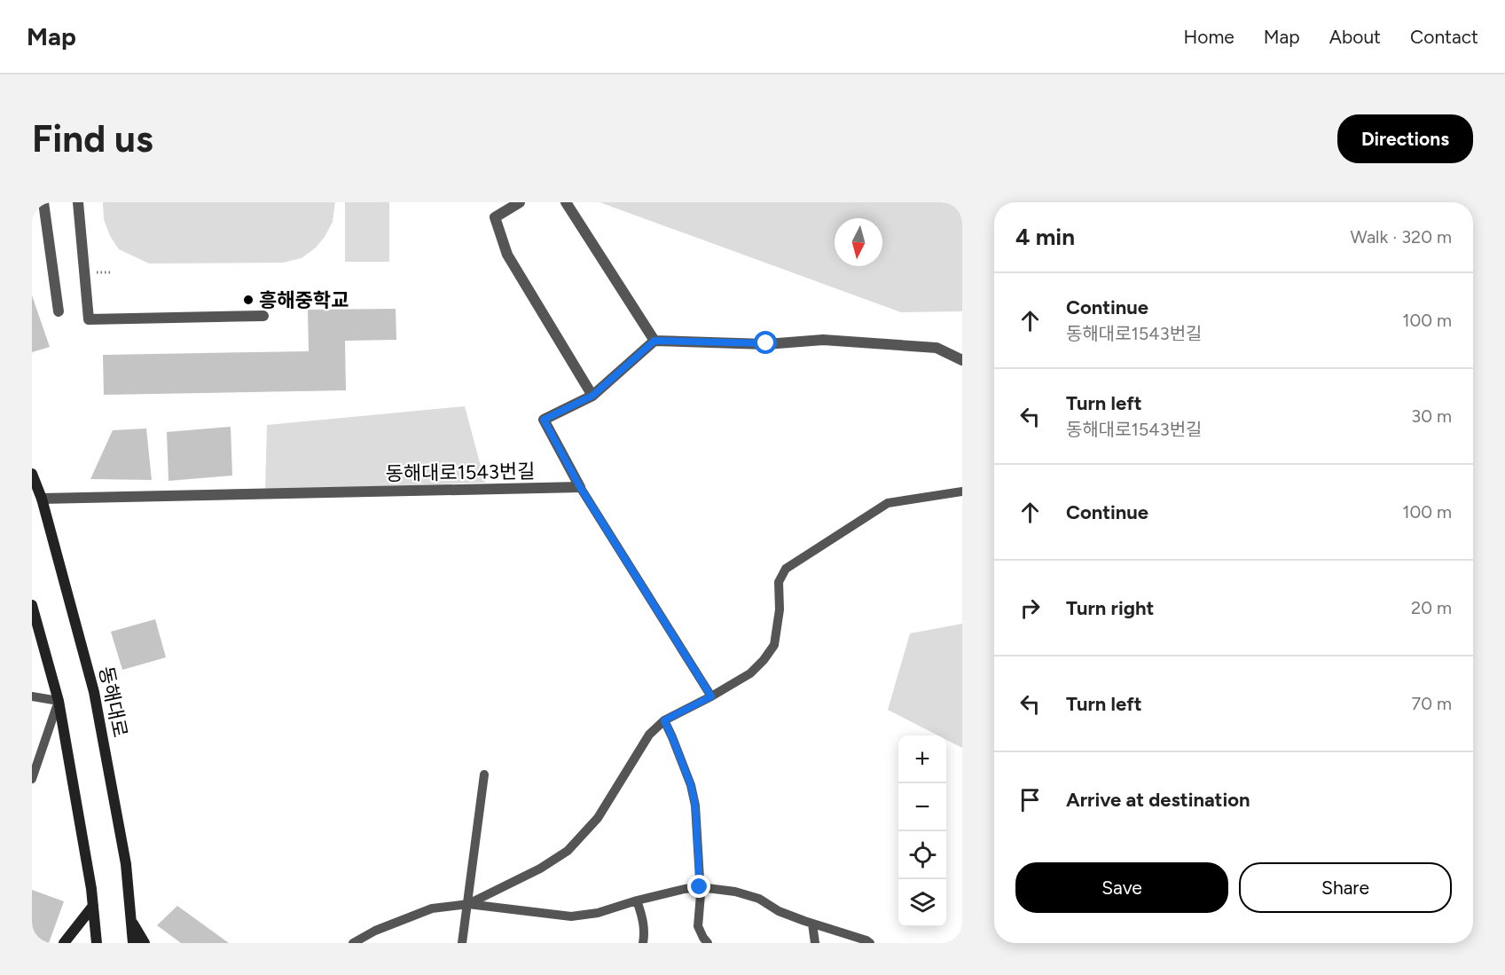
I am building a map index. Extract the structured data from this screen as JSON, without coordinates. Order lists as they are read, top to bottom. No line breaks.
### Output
{"streets":{"main road":["동해대로"],"street":["동해대로1543번길"]},"crossings":[["동해대로1543번길","동해대로"]],"places":["흥해중학교"],"north":"bottom","page":{"header":"Map","nav":["Home","Map","About","Contact"],"buttons":["Directions",["Save","Share"]],"title":"Find us","heading":["4 min","Walk · 320 m"],"list":[["Continue","동해대로1543번길","100 m"],["Turn left","동해대로1543번길","30 m"],["Continue","100 m"],["Turn right","20 m"],["Turn left","70 m"],"Arrive at destination"],"map_buttons":["+","−"]}}
